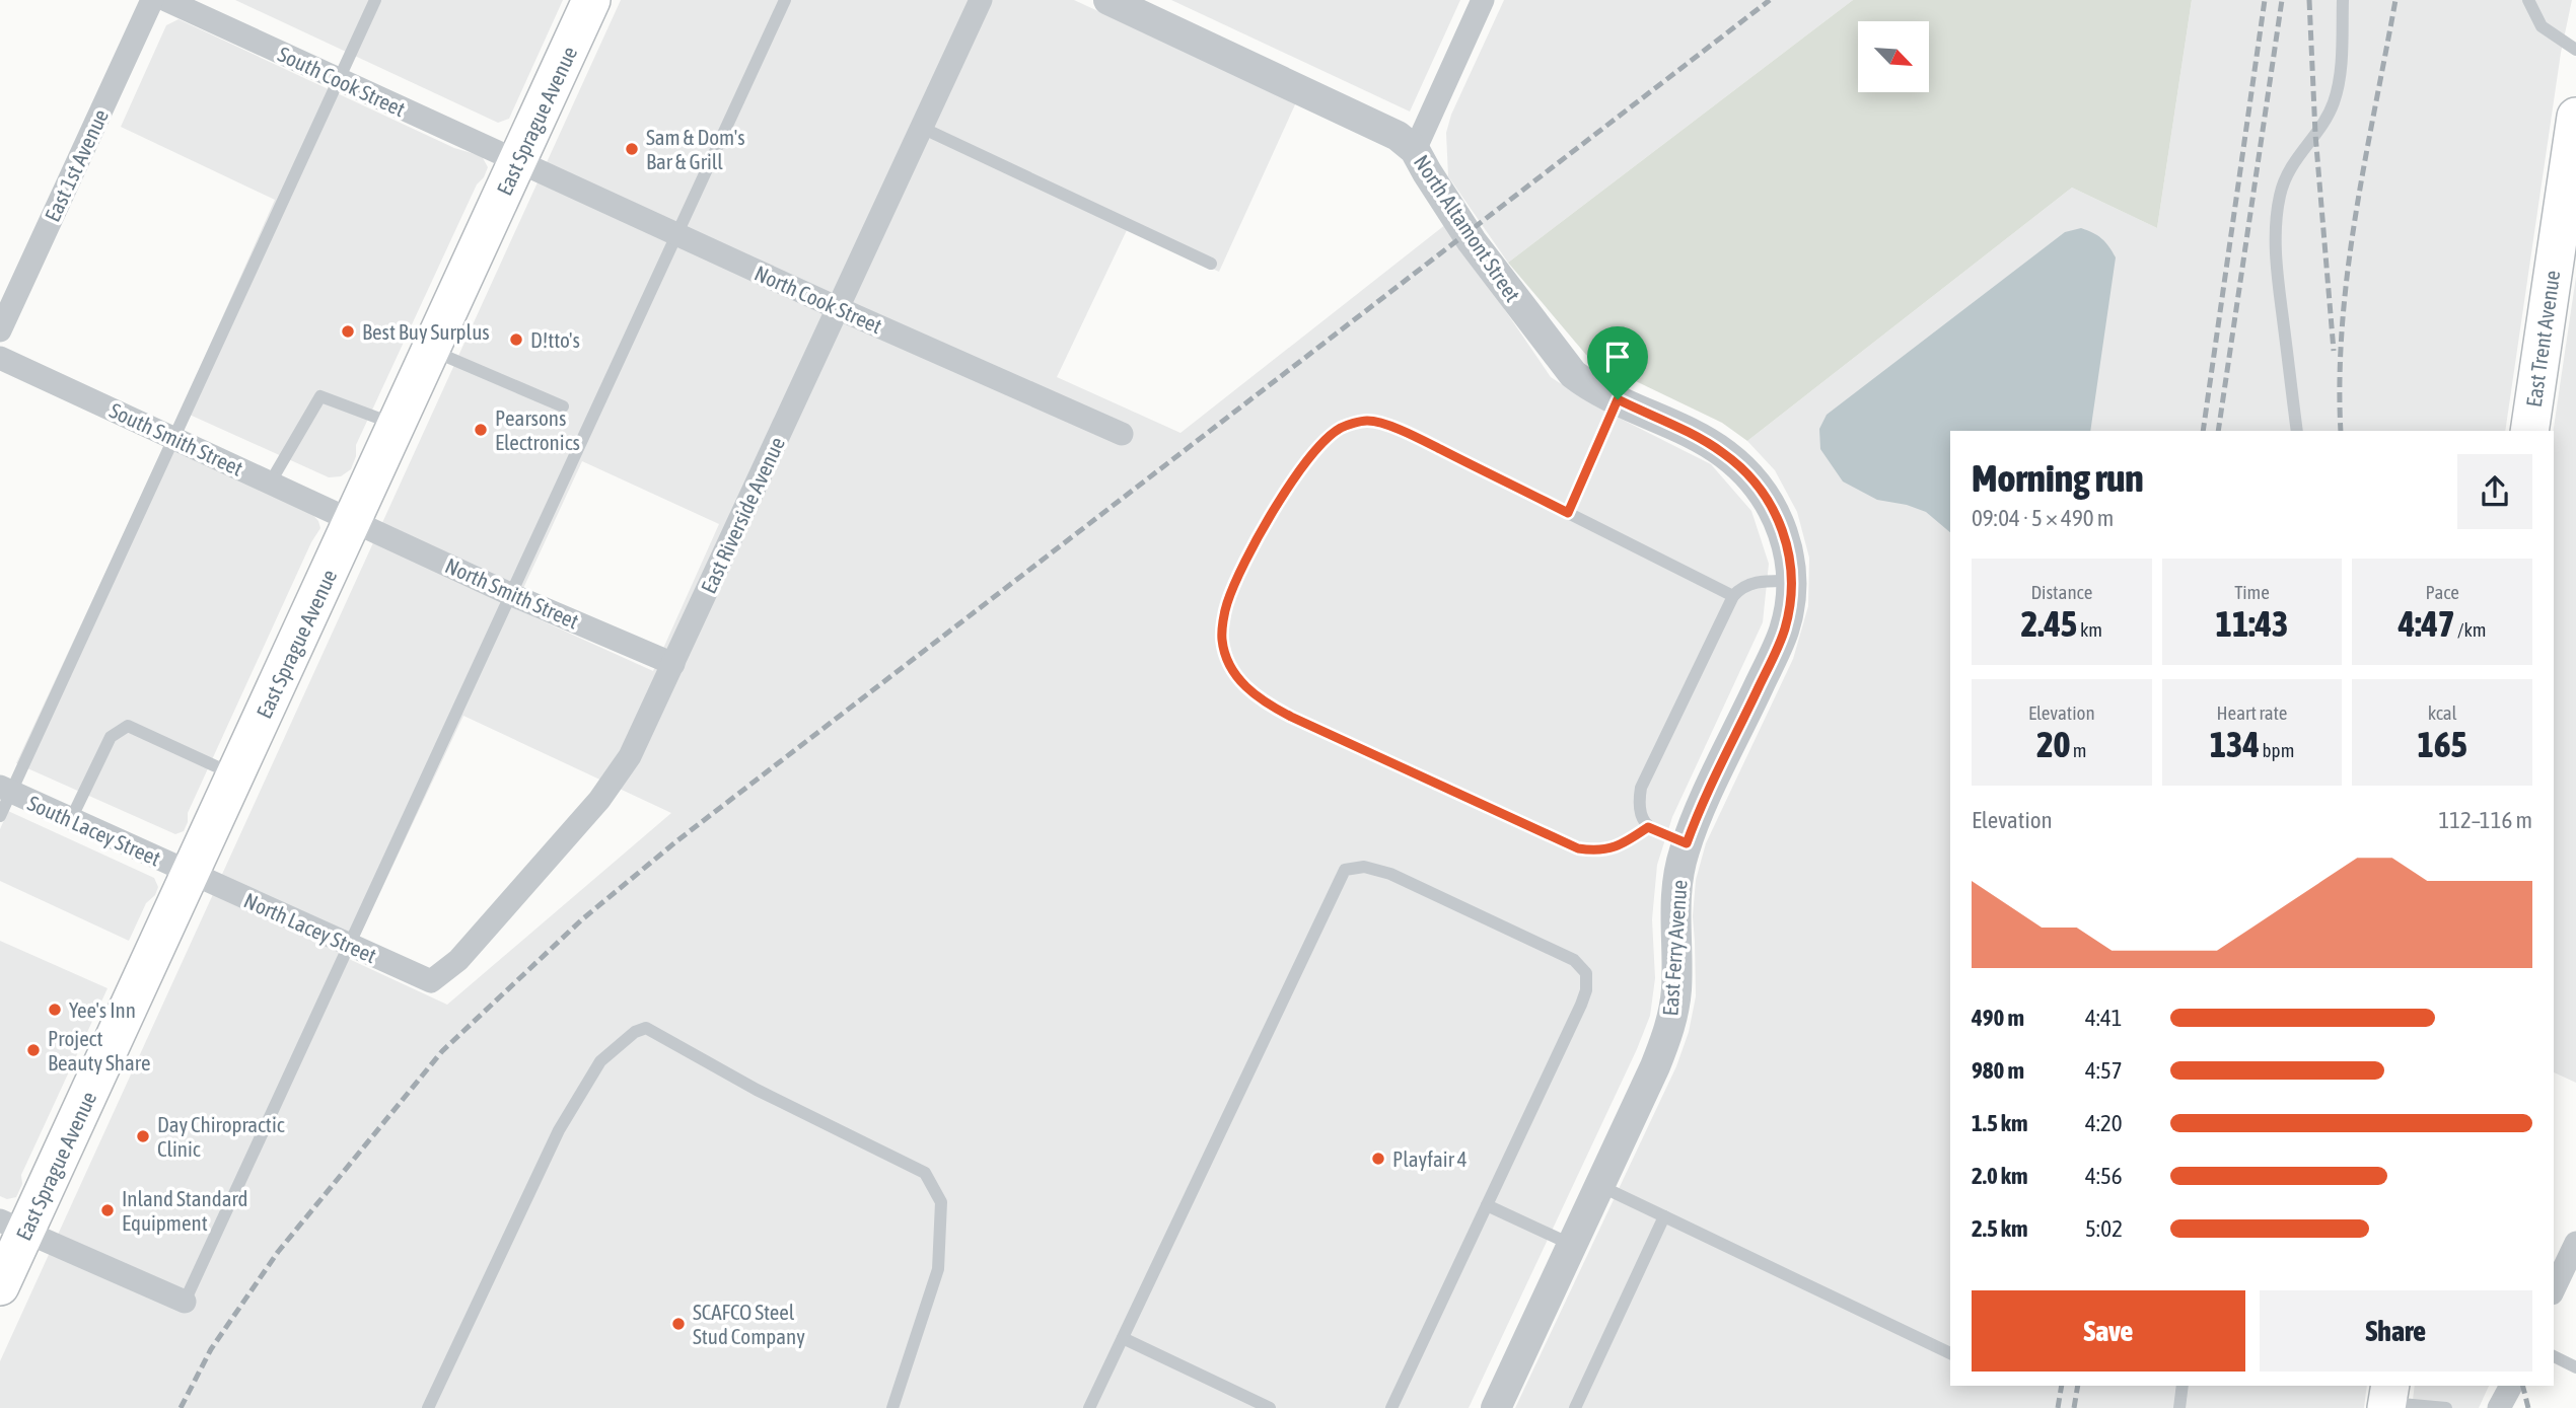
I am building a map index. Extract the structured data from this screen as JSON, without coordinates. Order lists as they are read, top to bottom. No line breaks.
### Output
{"streets":{"main road":["East Sprague Avenue","East Trent Avenue"],"street":["South Cook Street","East 1st Avenue","North Altamont Street","North Cook Street","South Smith Street","East Riverside Avenue","North Smith Street","South Lacey Street","North Lacey Street","East Ferry Avenue"]},"crossings":[["South Cook Street","East Sprague Avenue"],["South Cook Street","North Cook Street"],["East Sprague Avenue","North Cook Street"],["East Sprague Avenue","South Smith Street"],["East Sprague Avenue","North Smith Street"],["East Sprague Avenue","South Lacey Street"],["East Sprague Avenue","North Lacey Street"],["North Altamont Street","East Ferry Avenue"],["North Cook Street","East Riverside Avenue"],["South Smith Street","North Smith Street"],["East Riverside Avenue","North Smith Street"],["East Riverside Avenue","North Lacey Street"],["South Lacey Street","North Lacey Street"]],"places":["Sam & Dom's Bar & Grill","Best Buy Surplus","D!tto's","Pearsons Electronics","Yee's Inn","Project Beauty Share","Day Chiropractic Clinic","Playfair 4","Inland Standard Equipment","SCAFCO Steel Stud Company"],"north":"bottom right","page":{"heading":["Morning run","09:04 · 5 × 490 m"],"stats":[["Distance","2.45 km"],["Time","11:43"],["Pace","4:47 /km"],["Elevation","20 m"],["Heart rate","134 bpm"],["kcal","165"]],"chart":["Elevation","112–116 m"],"list":[{"name":"490 m","note":"4:41"},{"name":"980 m","note":"4:57"},{"name":"1.5 km","note":"4:20"},{"name":"2.0 km","note":"4:56"},{"name":"2.5 km","note":"5:02"}],"buttons":["Save","Share"]}}
